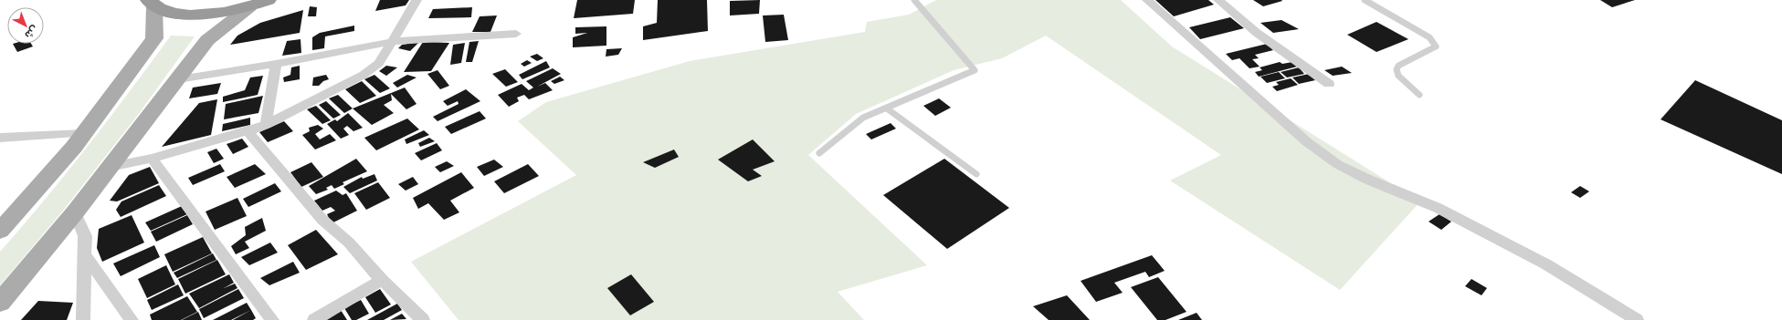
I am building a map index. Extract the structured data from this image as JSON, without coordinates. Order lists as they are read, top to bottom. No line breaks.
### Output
{"north":"bottom right"}
